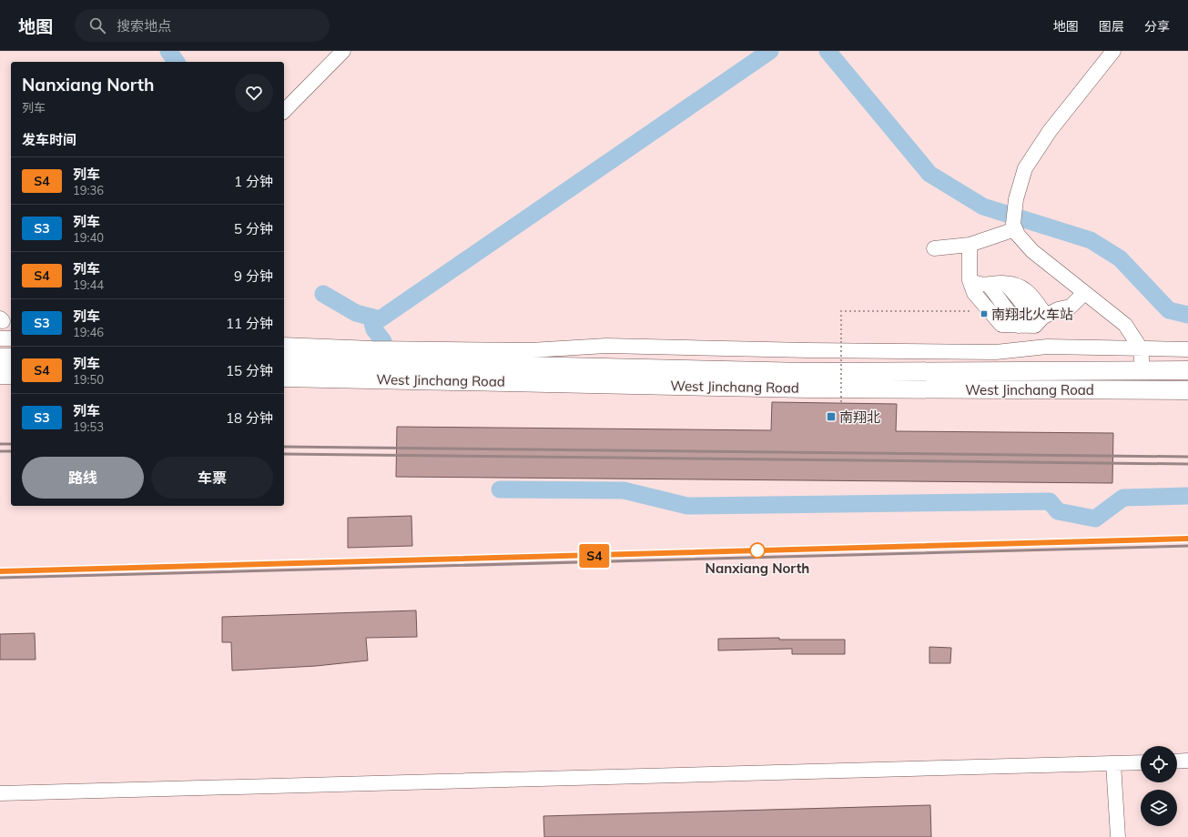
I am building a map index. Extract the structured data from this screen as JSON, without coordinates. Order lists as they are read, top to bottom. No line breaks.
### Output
{"streets":{"main road":["West Jinchang Road"]},"places":{"transit":["南翔北火车站","南翔北"],"other":["Nanxiang North"]},"page":{"header":"地图","search":"搜索地点","nav":["地图","图层","分享"],"on_map":"S4","heading":[["Nanxiang North","列车"],"发车时间"],"list":[{"mark":"S4","name":"列车","note":"19:36","value":"1 分钟"},{"mark":"S3","name":"列车","note":"19:40","value":"5 分钟"},{"mark":"S4","name":"列车","note":"19:44","value":"9 分钟"},{"mark":"S3","name":"列车","note":"19:46","value":"11 分钟"},{"mark":"S4","name":"列车","note":"19:50","value":"15 分钟"},{"mark":"S3","name":"列车","note":"19:53","value":"18 分钟"}],"buttons":["路线","车票"]}}
